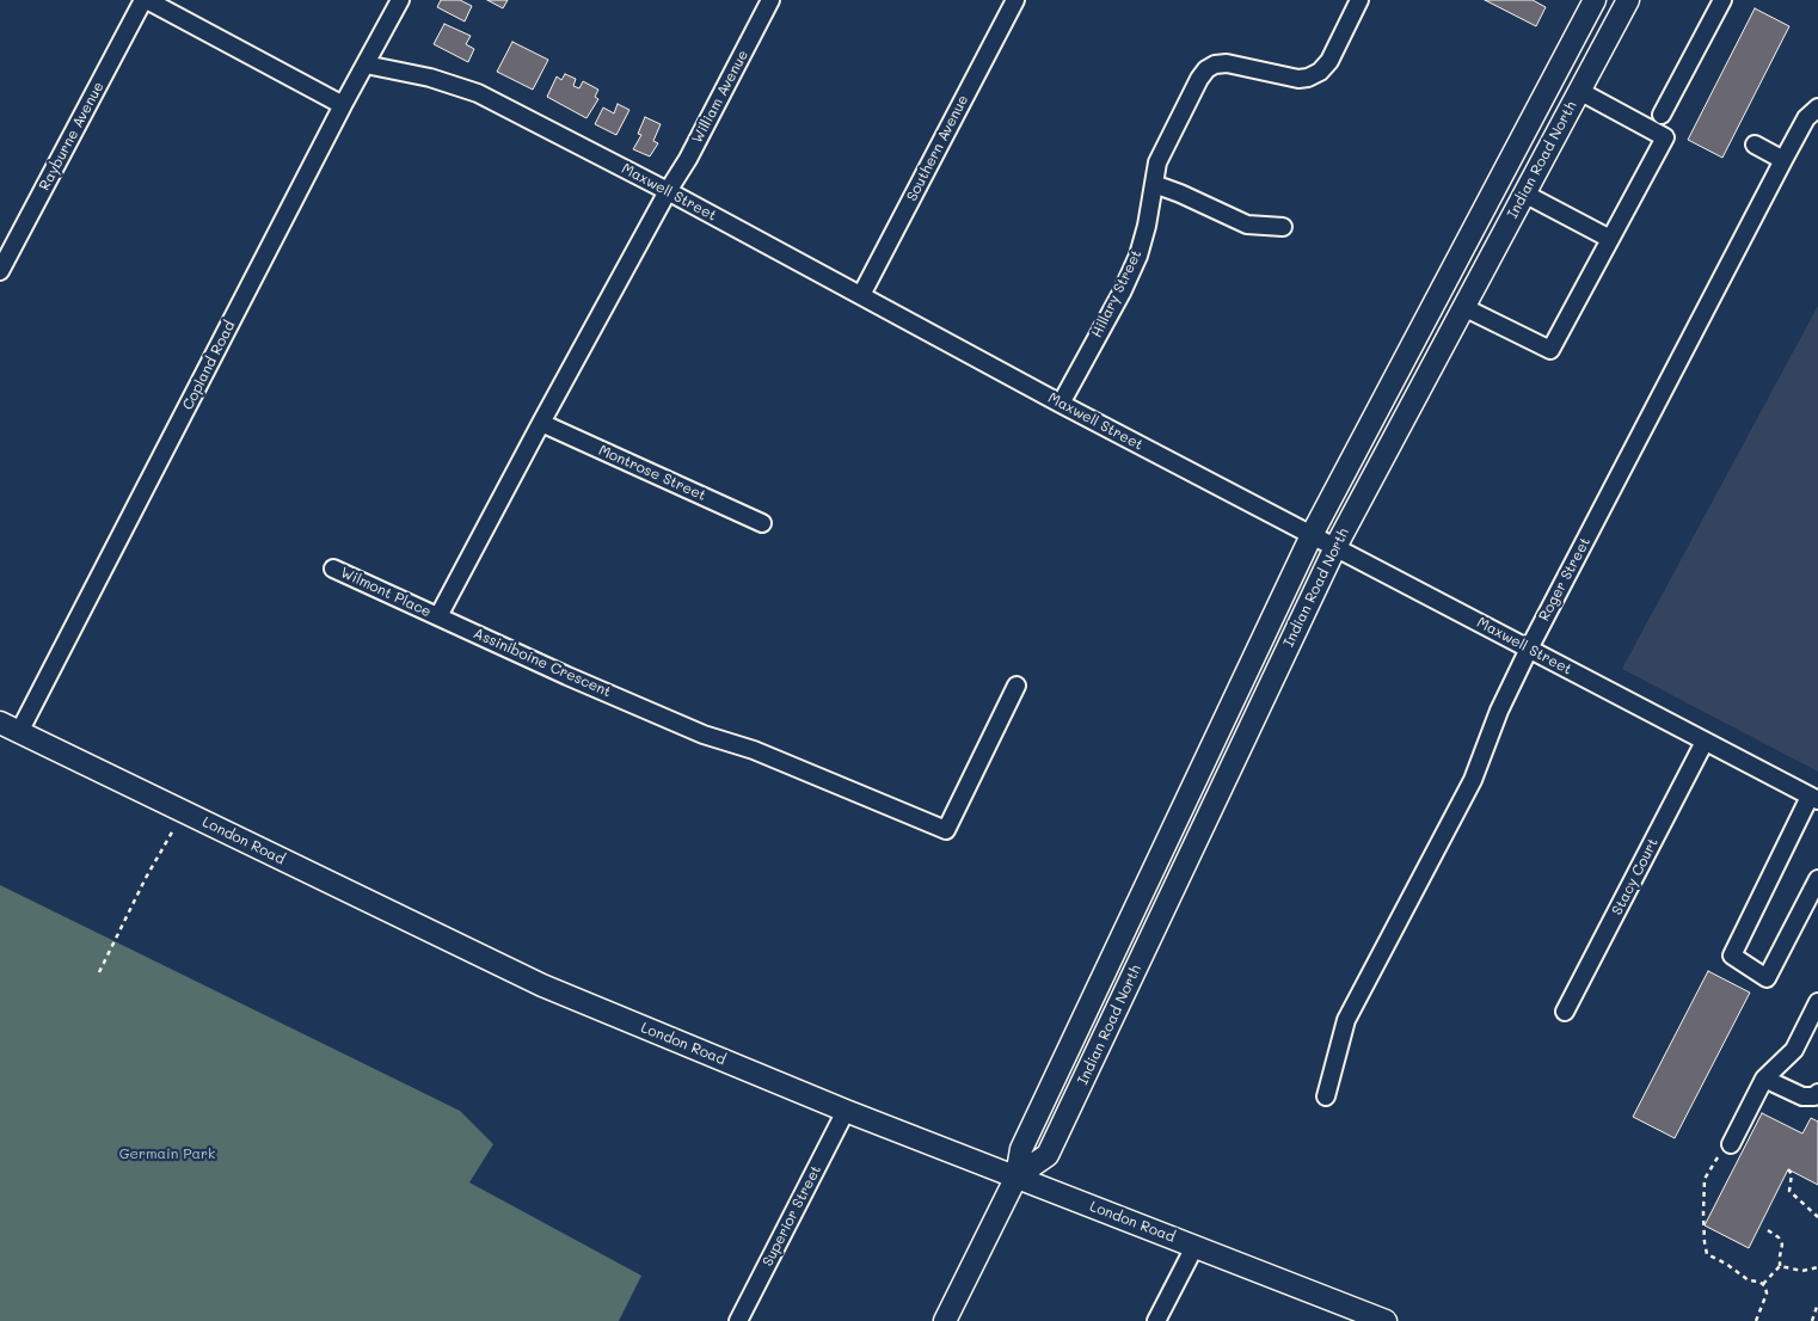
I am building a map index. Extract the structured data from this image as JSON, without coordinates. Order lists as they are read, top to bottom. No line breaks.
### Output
{"streets":{"main road":["Indian Road North","London Road"],"street":["William Avenue","Rayburne Avenue","Southern Avenue","Maxwell Street","Hillary Street","Copland Road","Montrose Street","Roger Street","Wilmont Place","Assiniboine Crescent","Stacy Court","Superior Street"]},"crossings":[["William Avenue","Maxwell Street"],["Southern Avenue","Maxwell Street"],["Indian Road North","Maxwell Street"],["Indian Road North","London Road"],["Maxwell Street","Hillary Street"],["Maxwell Street","Copland Road"],["Maxwell Street","Roger Street"],["Maxwell Street","Stacy Court"],["Copland Road","London Road"],["Wilmont Place","Assiniboine Crescent"],["London Road","Superior Street"]],"parks":["Germain Park"]}
